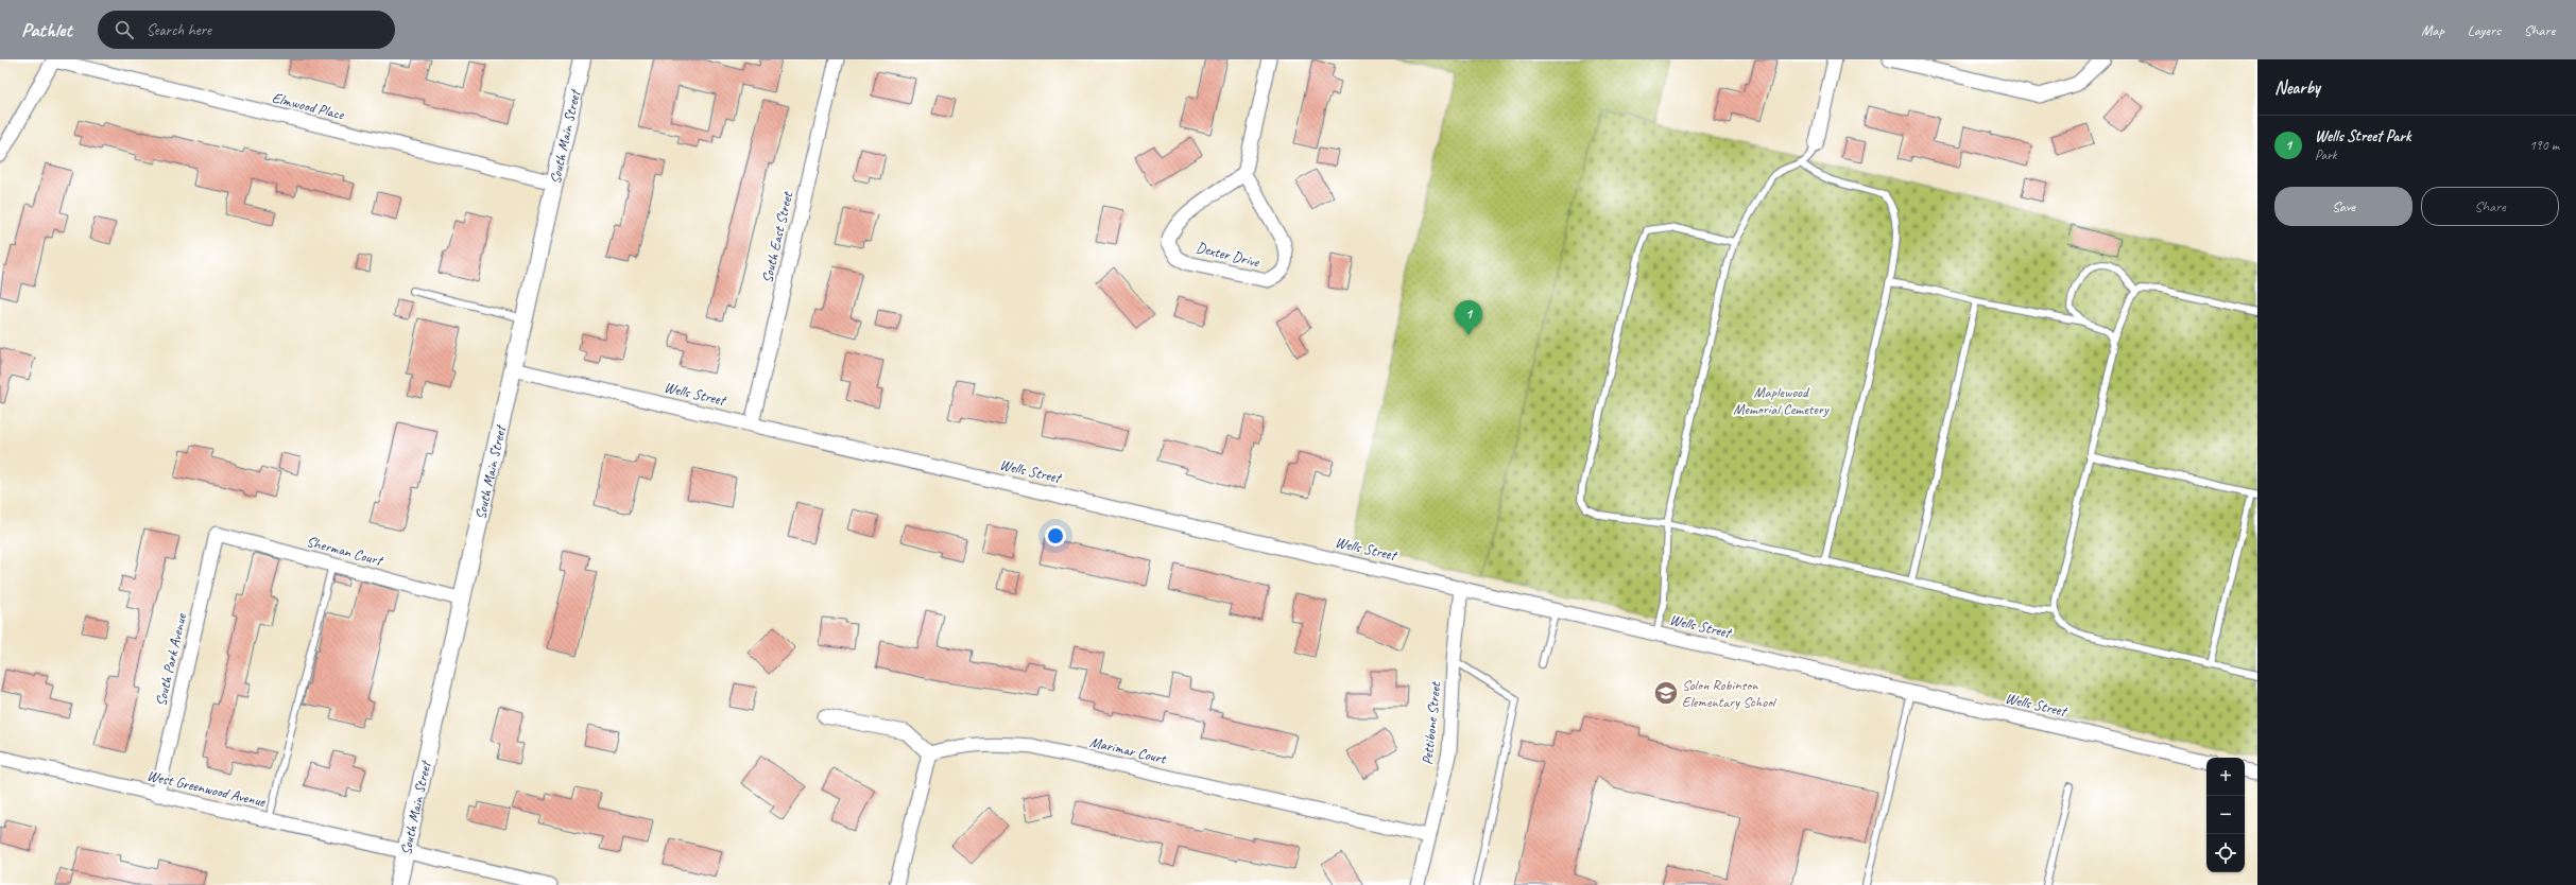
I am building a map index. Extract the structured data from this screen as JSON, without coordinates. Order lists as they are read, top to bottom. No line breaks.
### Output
{"streets":{"street":["Elmwood Place","South Main Street","South East Street","Dexter Drive","Wells Street","Sherman Court","South Park Avenue","Pettibone Street","Marimar Court","West Greenwood Avenue"]},"crossings":[["Elmwood Place","South Main Street"],["South Main Street","Wells Street"],["South Main Street","Sherman Court"],["South Main Street","West Greenwood Avenue"],["South East Street","Wells Street"],["Wells Street","Pettibone Street"],["Sherman Court","South Park Avenue"],["South Park Avenue","West Greenwood Avenue"],["Pettibone Street","Marimar Court"]],"parks":["Maplewood Memorial Cemetery"],"places":{"school or university":["Solon Robinson Elementary School"]},"page":{"header":"Pathlet","search":"Search here","nav":["Map","Layers","Share"],"heading":"Nearby","list":[{"mark":"1","name":"Wells Street Park","note":"Park","value":"190 m"}],"buttons":["Save","Share"],"pins":"1","map_buttons":["+","−"]}}
